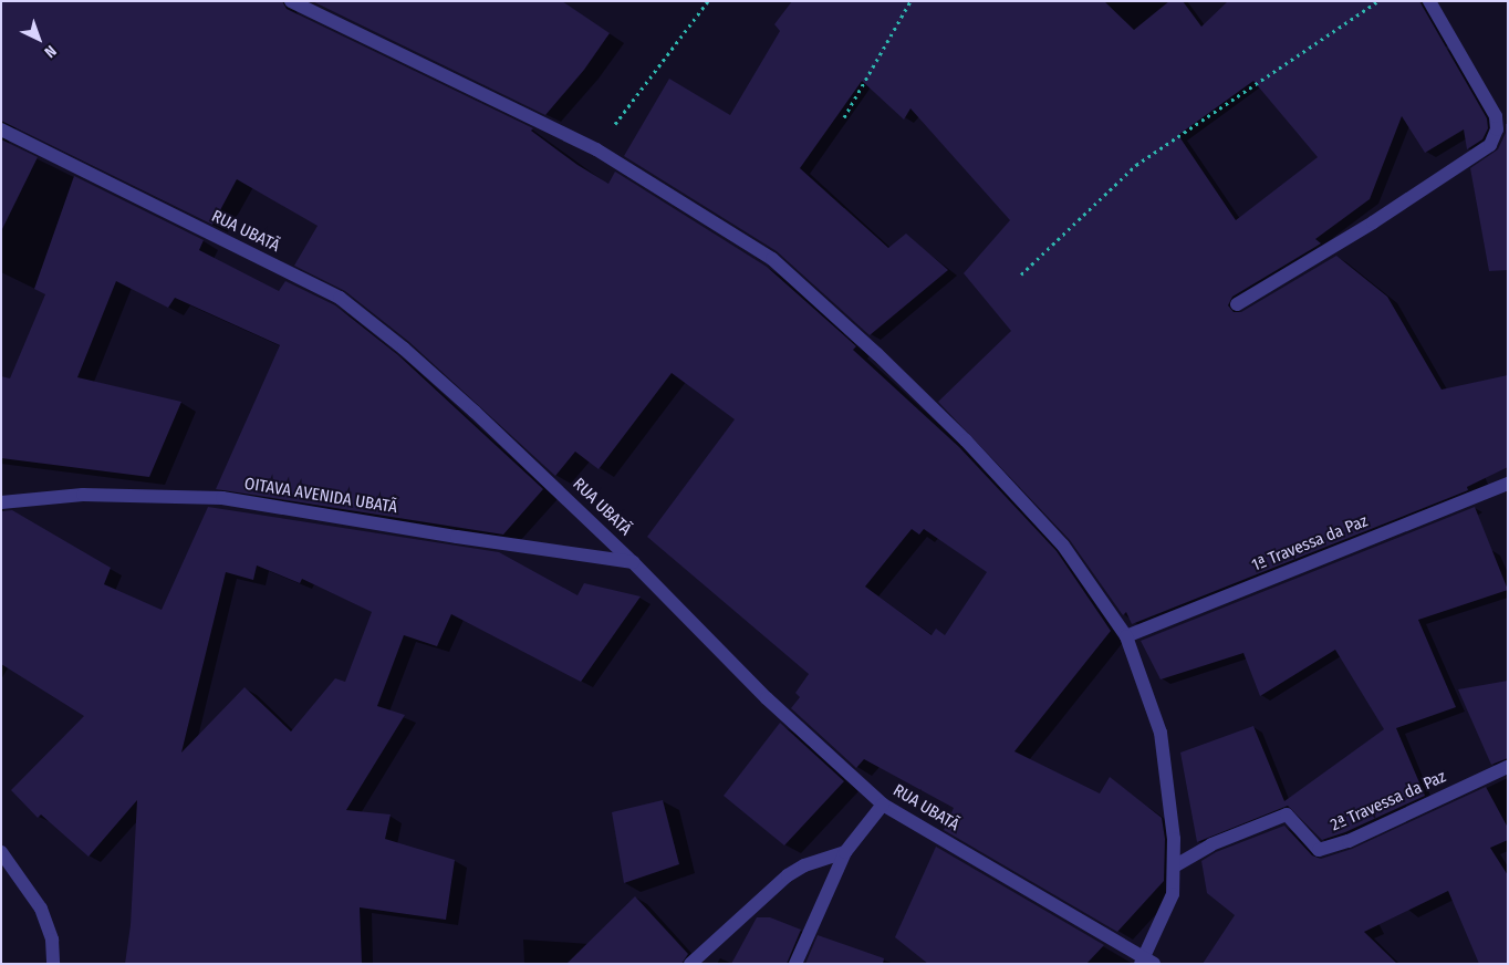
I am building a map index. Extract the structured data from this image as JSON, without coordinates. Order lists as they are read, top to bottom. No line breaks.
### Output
{"streets":{"street":["RUA UBATÃ","OITAVA AVENIDA UBATÃ","1ª Travessa da Paz","2ª Travessa da Paz"]},"crossings":[["RUA UBATÃ","OITAVA AVENIDA UBATÃ"],["RUA UBATÃ","1ª Travessa da Paz"],["RUA UBATÃ","2ª Travessa da Paz"]],"north":"bottom right"}
